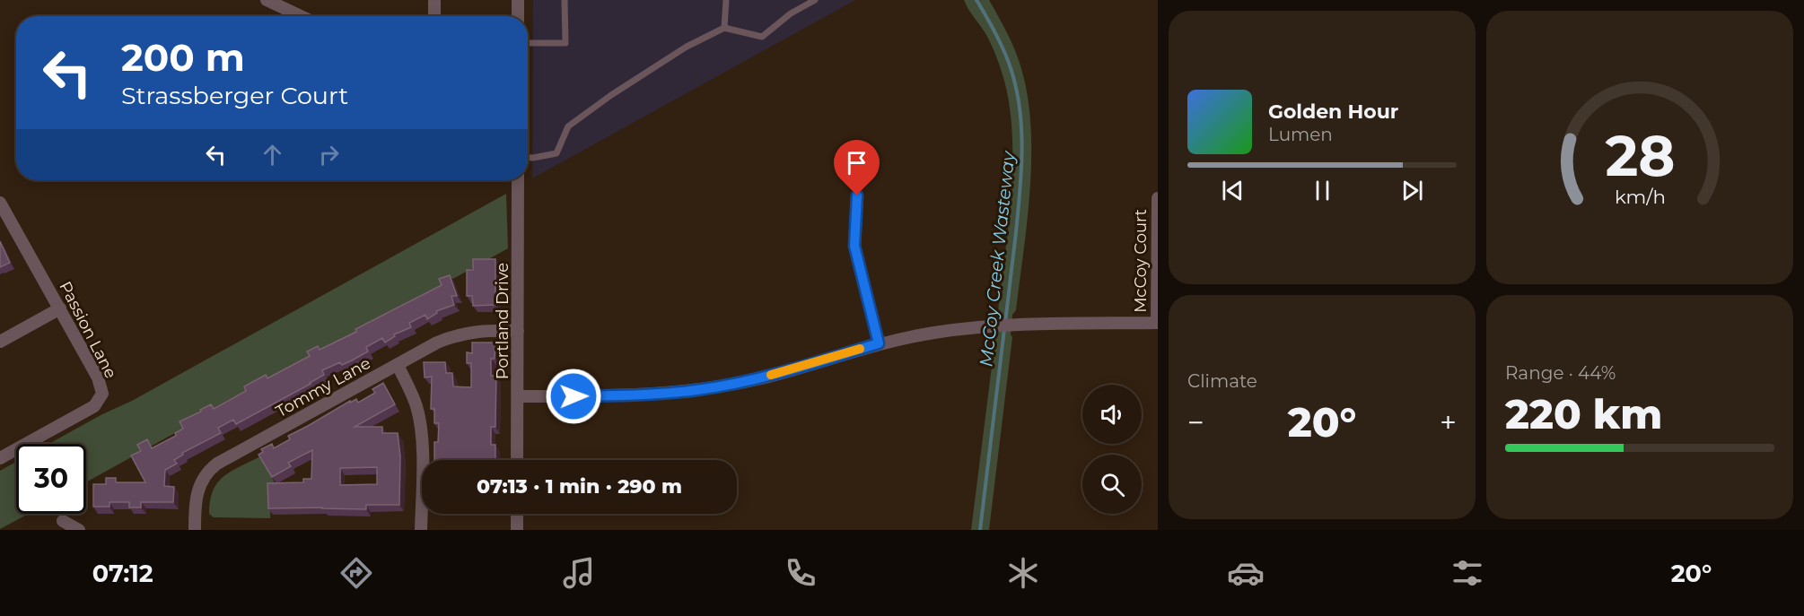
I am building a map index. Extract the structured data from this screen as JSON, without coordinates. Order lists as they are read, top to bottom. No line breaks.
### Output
{"streets":{"street":["McCoy Court","Portland Drive","Passion Lane","Tommy Lane"]},"crossings":[["Portland Drive","Tommy Lane"]],"water":["McCoy Creek Wasteway"],"page":{"turn":["200 m","Strassberger Court"],"song":["Golden Hour","Lumen"],"tile":["Climate",["Range · 44%","220 km"]],"heat":["−","20°","+"],"limit":"30","trip":"07:13 · 1 min · 290 m","tabs":["07:12","20°"],"gauge":["28","km/h"]}}
